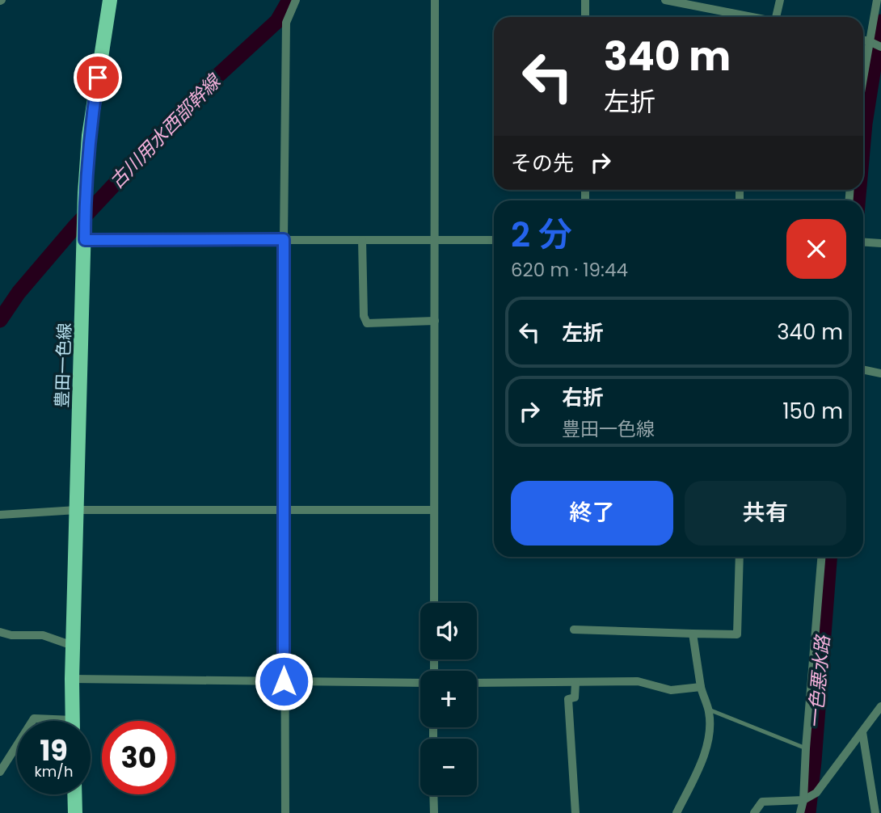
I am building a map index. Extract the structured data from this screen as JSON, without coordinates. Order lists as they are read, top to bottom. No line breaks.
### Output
{"streets":{"main road":["豊田一色線"]},"water":["古川用水西部幹線","一色悪水路"],"page":{"turn":["340 m","左折"],"then":"その先","heading":["2 分","620 m · 19:44"],"list":[{"name":"左折","value":"340 m"},{"name":"右折","note":"豊田一色線","value":"150 m"}],"buttons":["終了","共有"],"map_buttons":["+","−"],"speed":"19 km/h","limit":"30"}}
